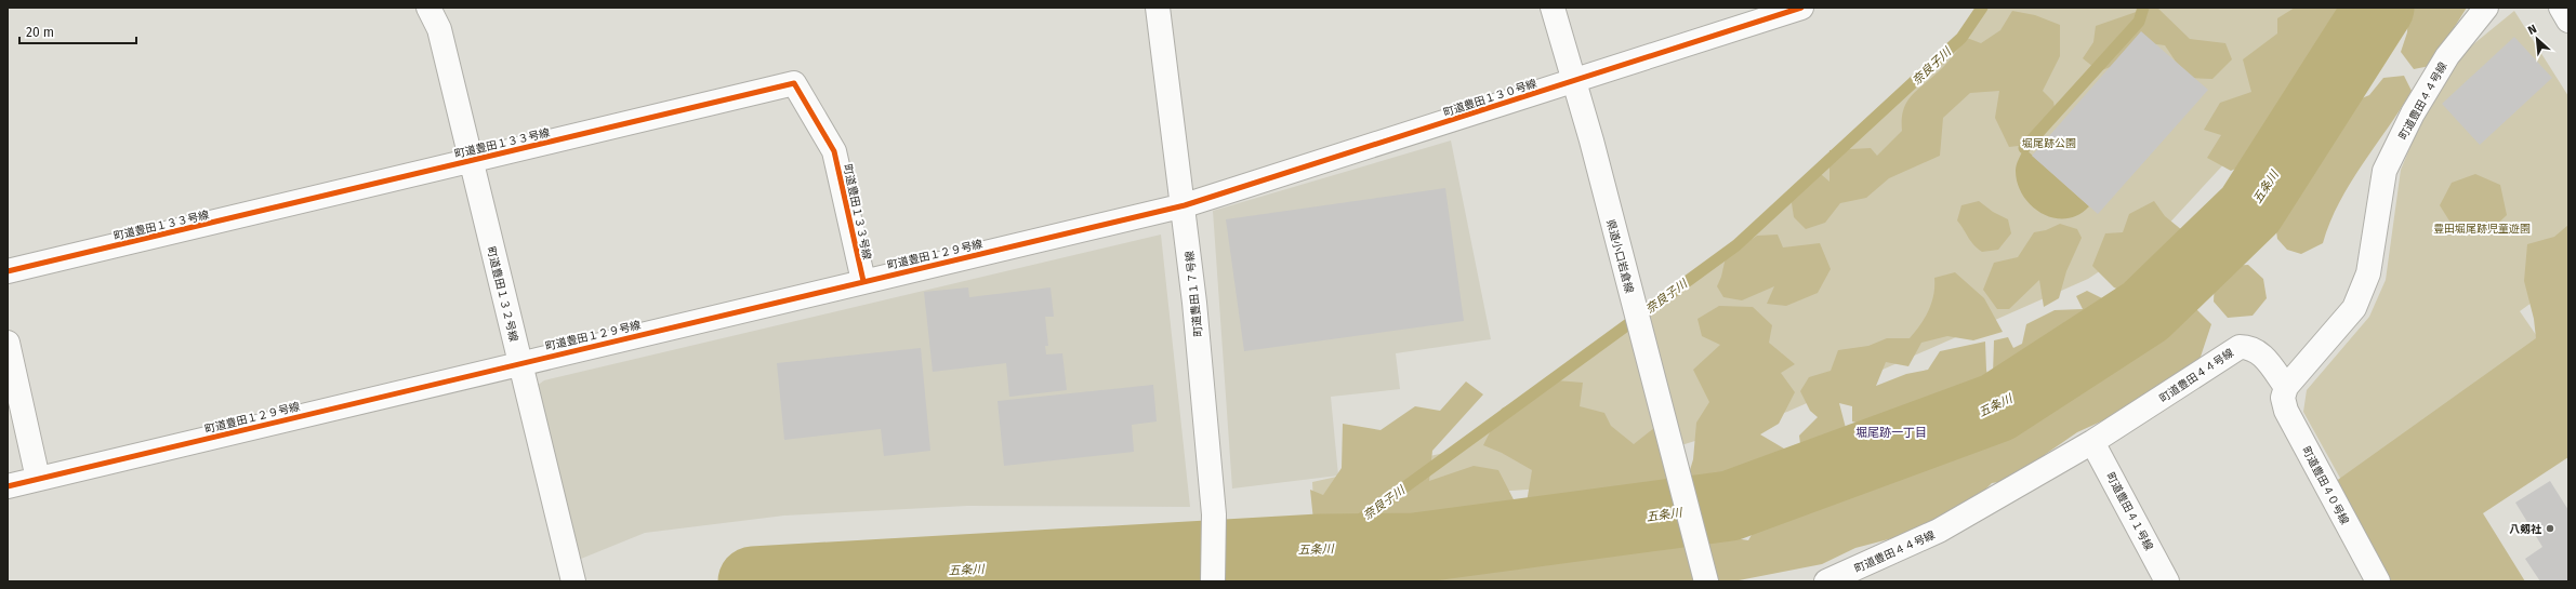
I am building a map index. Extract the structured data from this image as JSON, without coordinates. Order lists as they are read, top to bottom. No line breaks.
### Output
{"streets":{"street":["町道豊田１３０号線","町道豊田４４号線","町道豊田１３３号線","町道豊田１２９号線","県道小口岩倉線","町道豊田１３２号線","町道豊田１７号線","町道豊田４０号線","町道豊田４１号線"]},"crossings":[["町道豊田１３０号線","町道豊田１２９号線"],["町道豊田１３０号線","県道小口岩倉線"],["町道豊田１３０号線","町道豊田１７号線"],["町道豊田４４号線","町道豊田４０号線"],["町道豊田４４号線","町道豊田４１号線"],["町道豊田１３３号線","町道豊田１２９号線"],["町道豊田１３３号線","町道豊田１３２号線"],["町道豊田１２９号線","町道豊田１３２号線"],["町道豊田１２９号線","町道豊田１７号線"]],"districts":["堀尾跡一丁目"],"water":["奈良子川","五条川"],"parks":["堀尾跡公園","豊田堀尾跡児童遊園"],"places":["八剱社"],"scale_bar":"20 m","north":"top left"}
